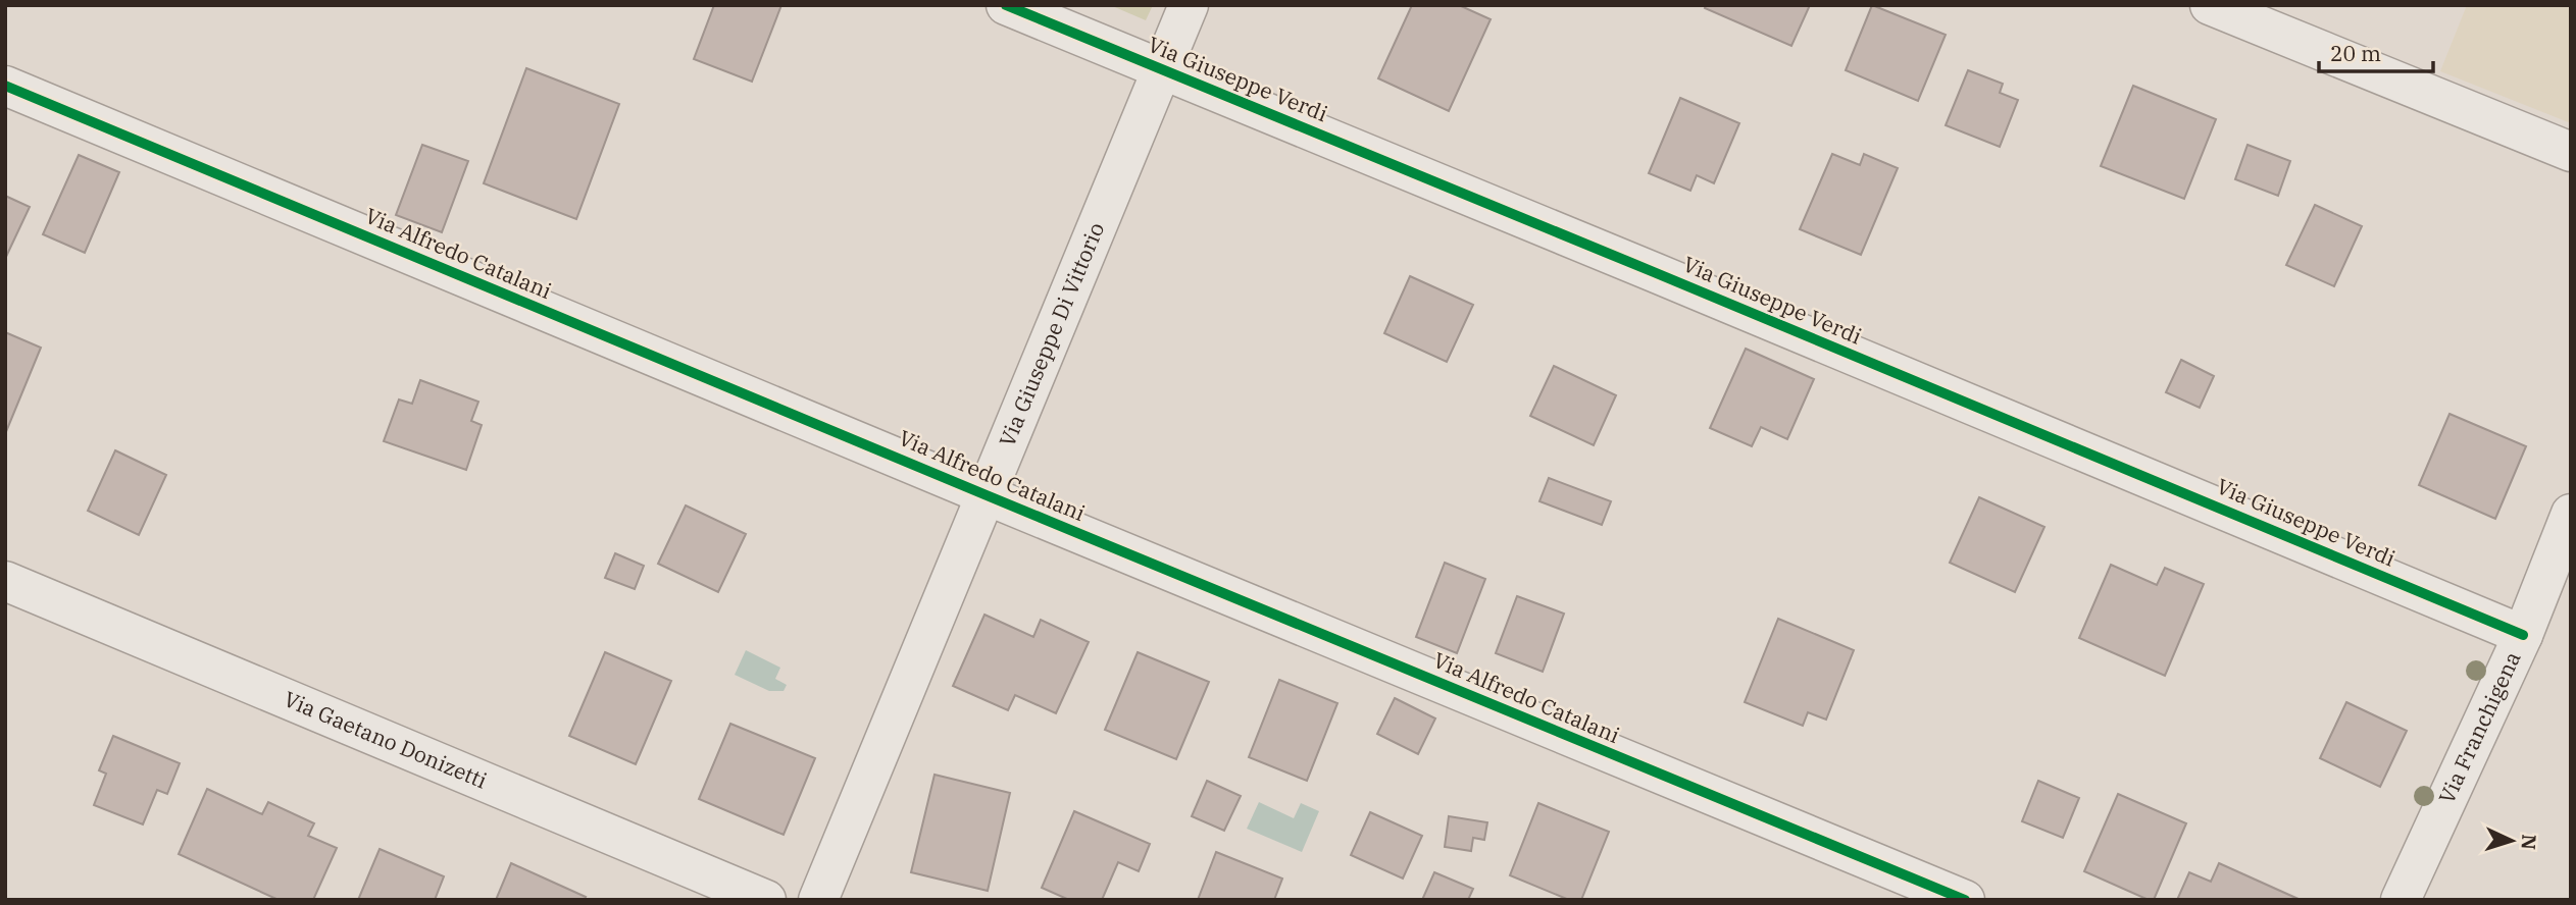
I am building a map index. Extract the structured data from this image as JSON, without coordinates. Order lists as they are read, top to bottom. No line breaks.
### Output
{"streets":{"street":["Via Giuseppe Verdi","Via Alfredo Catalani","Via Giuseppe Di Vittorio","Via Franchigena","Via Gaetano Donizetti"]},"crossings":[["Via Giuseppe Verdi","Via Giuseppe Di Vittorio"],["Via Giuseppe Verdi","Via Franchigena"],["Via Alfredo Catalani","Via Giuseppe Di Vittorio"]],"scale_bar":"20 m","north":"right"}
